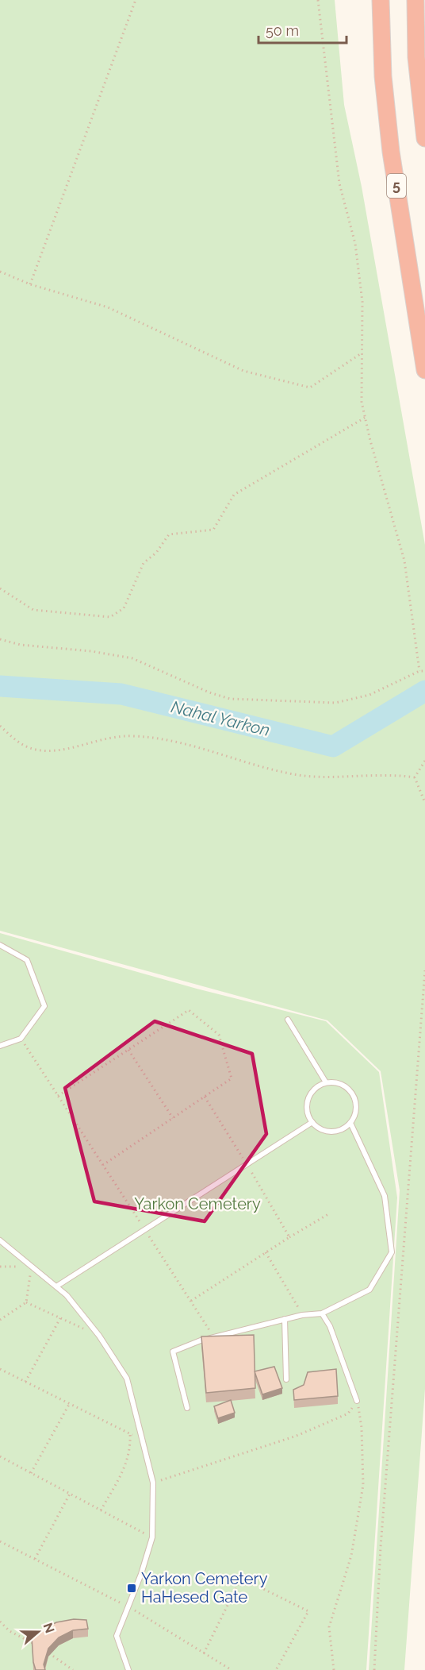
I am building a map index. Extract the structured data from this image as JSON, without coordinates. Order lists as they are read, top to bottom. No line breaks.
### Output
{"streets":{"highway":["5"]},"water":["Nahal Yarkon"],"parks":["Yarkon Cemetery"],"places":{"transit":["Yarkon Cemetery HaHesed Gate"]},"scale_bar":"50 m","north":"right"}
